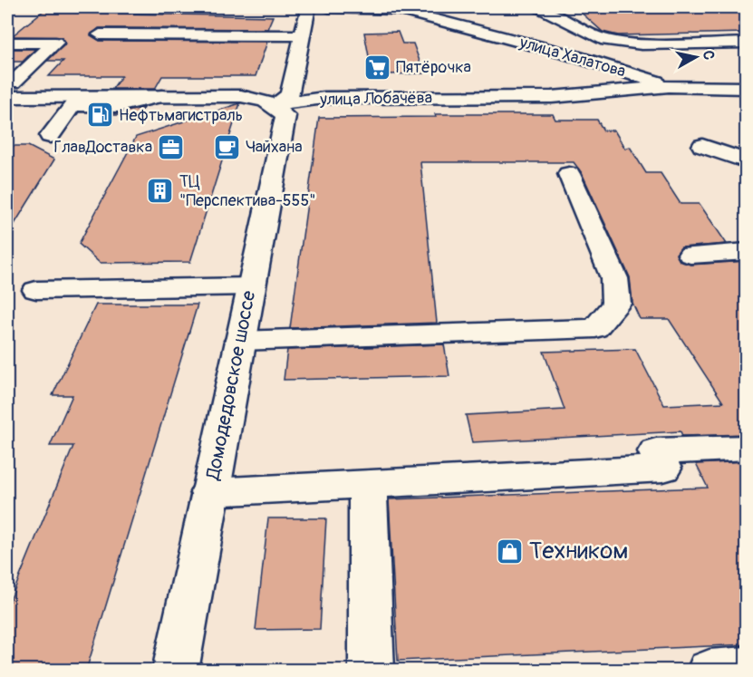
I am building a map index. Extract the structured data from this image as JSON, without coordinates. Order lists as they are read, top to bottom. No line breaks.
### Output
{"streets":{"street":["улица Халатова","улица Лобачёва","Домодедовское шоссе"]},"crossings":[["улица Халатова","улица Лобачёва"],["улица Лобачёва","Домодедовское шоссе"]],"places":{"supermarket":["Пятёрочка"],"fuel station":["Нефтьмагистраль"],"office":["ГлавДоставка"],"cafe":["Чайхана"],"building":["ТЦ \"Перспектива-555\""],"shop":["Техником"]},"north":"right"}
